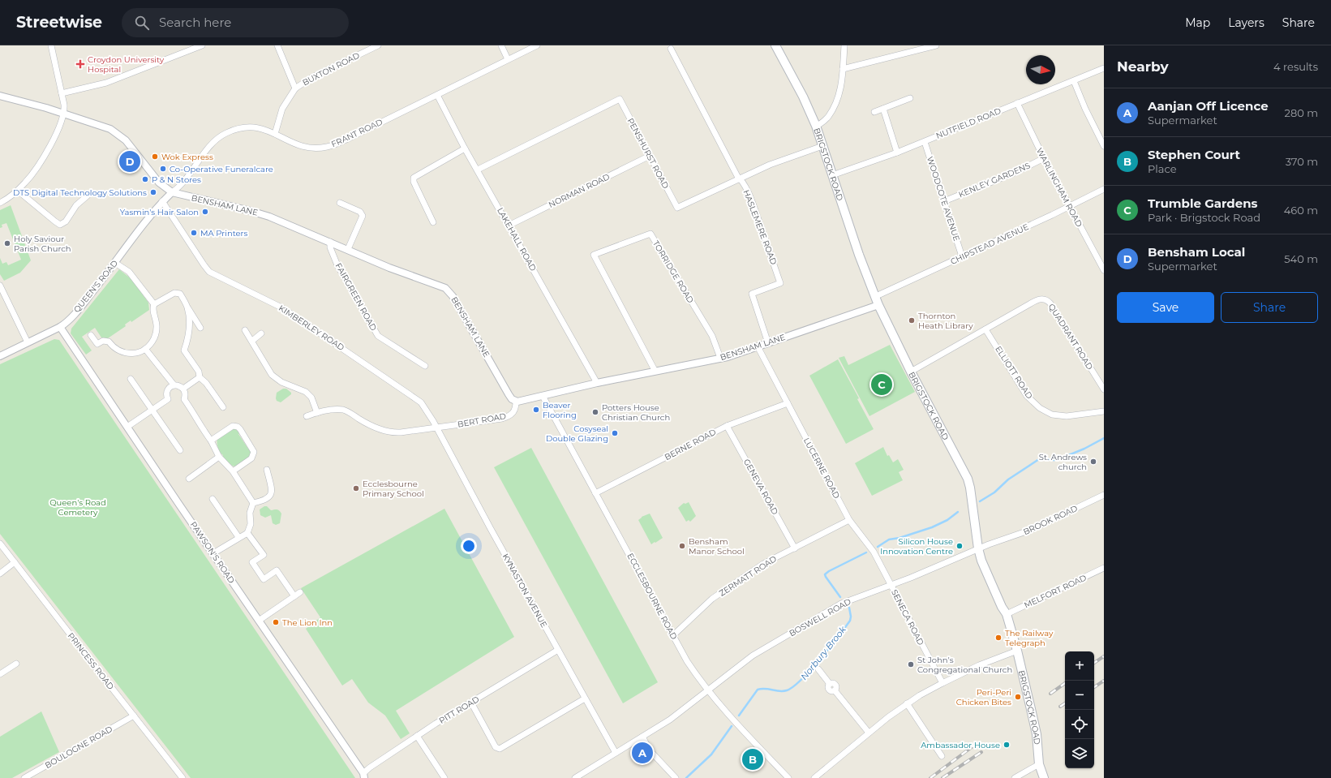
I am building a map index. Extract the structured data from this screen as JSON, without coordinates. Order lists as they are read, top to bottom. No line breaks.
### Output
{"streets":{"main road":["BRIGSTOCK ROAD"],"street":["BUXTON ROAD","NUTFIELD ROAD","FRANT ROAD","PENSHURST ROAD","KENLEY GARDENS","WARLINGHAM ROAD","NORMAN ROAD","WOODCOTE AVENUE","BENSHAM LANE","HASLEMERE ROAD","LAKEHALL ROAD","CHIPSTEAD AVENUE","TORRIDGE ROAD","QUEEN'S ROAD","FAIRGREEN ROAD","KIMBERLEY ROAD","QUADRANT ROAD","ELLIOTT ROAD","BERT ROAD","BERNE ROAD","LUCERNE ROAD","GENEVA ROAD","BROOK ROAD","PAWSON'S ROAD","ZERMATT ROAD","KYNASTON AVENUE","MELFORT ROAD","ECCLESBOURNE ROAD","BOSWELL ROAD","SENECA ROAD","PRINCESS ROAD","PITT ROAD","BOULOGNE ROAD"]},"crossings":[["BUXTON ROAD","FRANT ROAD"],["NUTFIELD ROAD","BRIGSTOCK ROAD"],["NUTFIELD ROAD","WARLINGHAM ROAD"],["NUTFIELD ROAD","WOODCOTE AVENUE"],["FRANT ROAD","BENSHAM LANE"],["FRANT ROAD","LAKEHALL ROAD"],["FRANT ROAD","QUEEN'S ROAD"],["PENSHURST ROAD","BRIGSTOCK ROAD"],["PENSHURST ROAD","NORMAN ROAD"],["PENSHURST ROAD","HASLEMERE ROAD"],["PENSHURST ROAD","LAKEHALL ROAD"],["BRIGSTOCK ROAD","BENSHAM LANE"],["BRIGSTOCK ROAD","CHIPSTEAD AVENUE"],["BRIGSTOCK ROAD","QUADRANT ROAD"],["BRIGSTOCK ROAD","BROOK ROAD"],["BRIGSTOCK ROAD","MELFORT ROAD"],["BRIGSTOCK ROAD","BOSWELL ROAD"],["KENLEY GARDENS","WARLINGHAM ROAD"],["KENLEY GARDENS","WOODCOTE AVENUE"],["WARLINGHAM ROAD","CHIPSTEAD AVENUE"],["NORMAN ROAD","LAKEHALL ROAD"],["WOODCOTE AVENUE","CHIPSTEAD AVENUE"],["BENSHAM LANE","HASLEMERE ROAD"],["BENSHAM LANE","LAKEHALL ROAD"],["BENSHAM LANE","TORRIDGE ROAD"],["BENSHAM LANE","QUEEN'S ROAD"],["BENSHAM LANE","FAIRGREEN ROAD"],["BENSHAM LANE","BERT ROAD"],["BENSHAM LANE","LUCERNE ROAD"],["BENSHAM LANE","ECCLESBOURNE ROAD"],["QUEEN'S ROAD","KIMBERLEY ROAD"],["QUEEN'S ROAD","PAWSON'S ROAD"],["KIMBERLEY ROAD","BERT ROAD"],["KIMBERLEY ROAD","KYNASTON AVENUE"],["QUADRANT ROAD","ELLIOTT ROAD"],["BERT ROAD","KYNASTON AVENUE"],["BERNE ROAD","LUCERNE ROAD"],["BERNE ROAD","GENEVA ROAD"],["BERNE ROAD","ECCLESBOURNE ROAD"],["LUCERNE ROAD","ZERMATT ROAD"],["LUCERNE ROAD","BOSWELL ROAD"],["LUCERNE ROAD","SENECA ROAD"],["GENEVA ROAD","ZERMATT ROAD"],["BROOK ROAD","BOSWELL ROAD"],["PAWSON'S ROAD","PITT ROAD"],["ZERMATT ROAD","ECCLESBOURNE ROAD"],["KYNASTON AVENUE","BOSWELL ROAD"],["KYNASTON AVENUE","PITT ROAD"],["ECCLESBOURNE ROAD","BOSWELL ROAD"],["BOSWELL ROAD","SENECA ROAD"],["PRINCESS ROAD","BOULOGNE ROAD"]],"water":["Norbury Brook"],"parks":["Queen's Road Cemetery"],"places":{"health":["Croydon University Hospital"],"other":["Wok Express","Co-Operative Funeralcare","P & N Stores","DTS Digital Technology Solutions","Yasmin's Hair Salon","MA Printers","Holy Saviour Parish Church","Thornton Heath Library","Beaver Flooring","Potters House Christian Church","Cosyseal Double Glazing","St. Andrews church","Ecclesbourne Primary School","Bensham Manor School","Silicon House Innovation Centre","The Lion Inn","The Railway Telegraph","St John's Congregational Church","Peri-Peri Chicken Bites","Ambassador House"]},"north":"right","page":{"header":"Streetwise","search":"Search here","nav":["Map","Layers","Share"],"heading":["Nearby","4 results"],"list":[{"mark":"A","name":"Aanjan Off Licence","note":"Supermarket","value":"280 m"},{"mark":"B","name":"Stephen Court","note":"Place","value":"370 m"},{"mark":"C","name":"Trumble Gardens","note":"Park · Brigstock Road","value":"460 m"},{"mark":"D","name":"Bensham Local","note":"Supermarket","value":"540 m"}],"pins":["D","C","A","B"],"buttons":["Save","Share"],"map_buttons":["+","−"]}}
